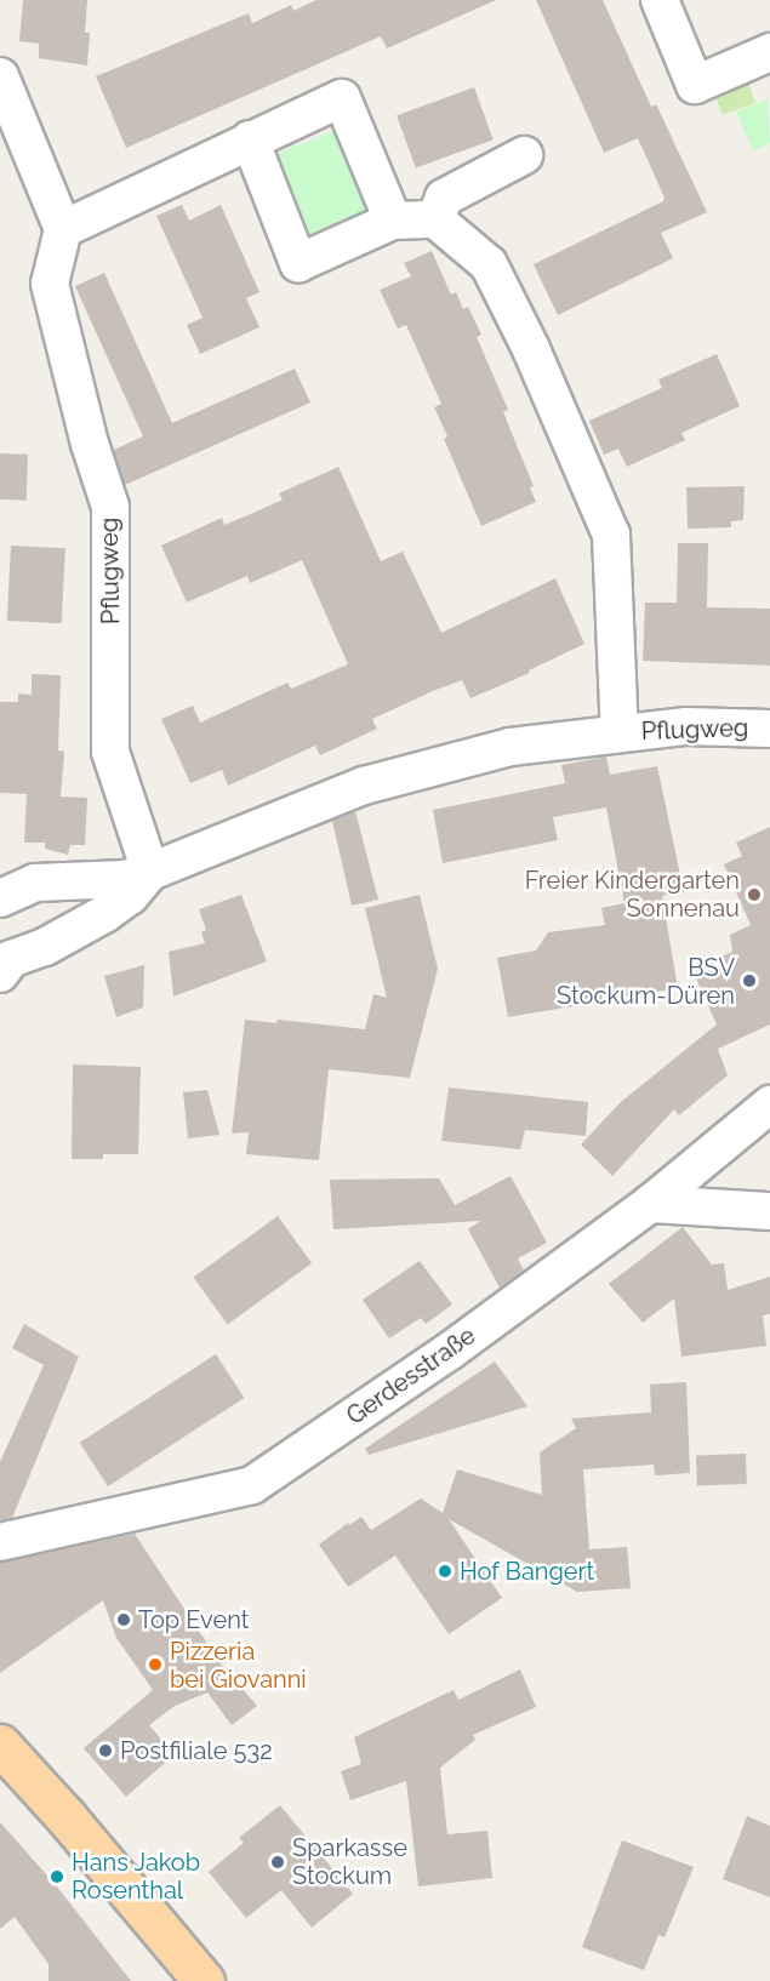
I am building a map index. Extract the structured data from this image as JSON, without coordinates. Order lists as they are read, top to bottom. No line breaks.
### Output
{"streets":{"street":["Pflugweg","Gerdesstraße"]},"places":["Freier Kindergarten Sonnenau","BSV Stockum-Düren","Hof Bangert","Top Event","Pizzeria bei Giovanni","Postfiliale 532","Sparkasse Stockum","Hans Jakob Rosenthal"]}
